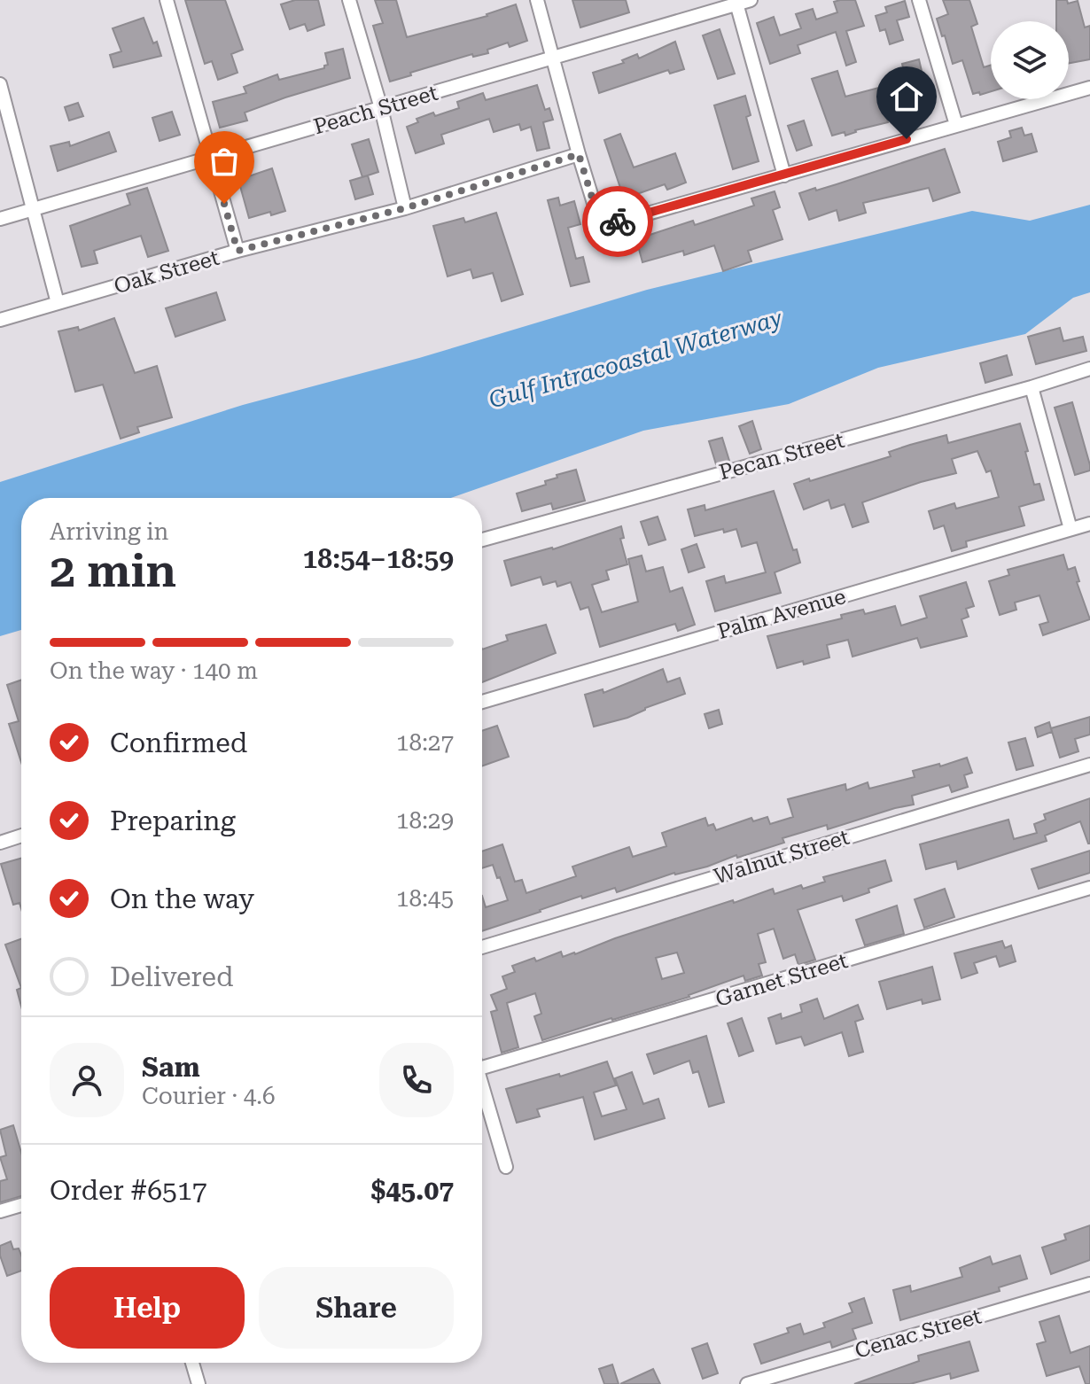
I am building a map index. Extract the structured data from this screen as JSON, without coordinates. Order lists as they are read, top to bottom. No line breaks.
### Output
{"streets":{"street":["Peach Street","Oak Street","Pecan Street","Palm Avenue","Walnut Street","Garnet Street","Cenac Street"]},"water":["Gulf Intracoastal Waterway"],"page":{"heading":["2 min","Arriving in","18:54–18:59"],"panel":["Sam","Courier · 4.6","Order #6517","$45.07"],"bar":"On the way · 140 m","list":[["Confirmed","18:27"],["Preparing","18:29"],["On the way","18:45"],"Delivered"],"buttons":["Help","Share"]}}
